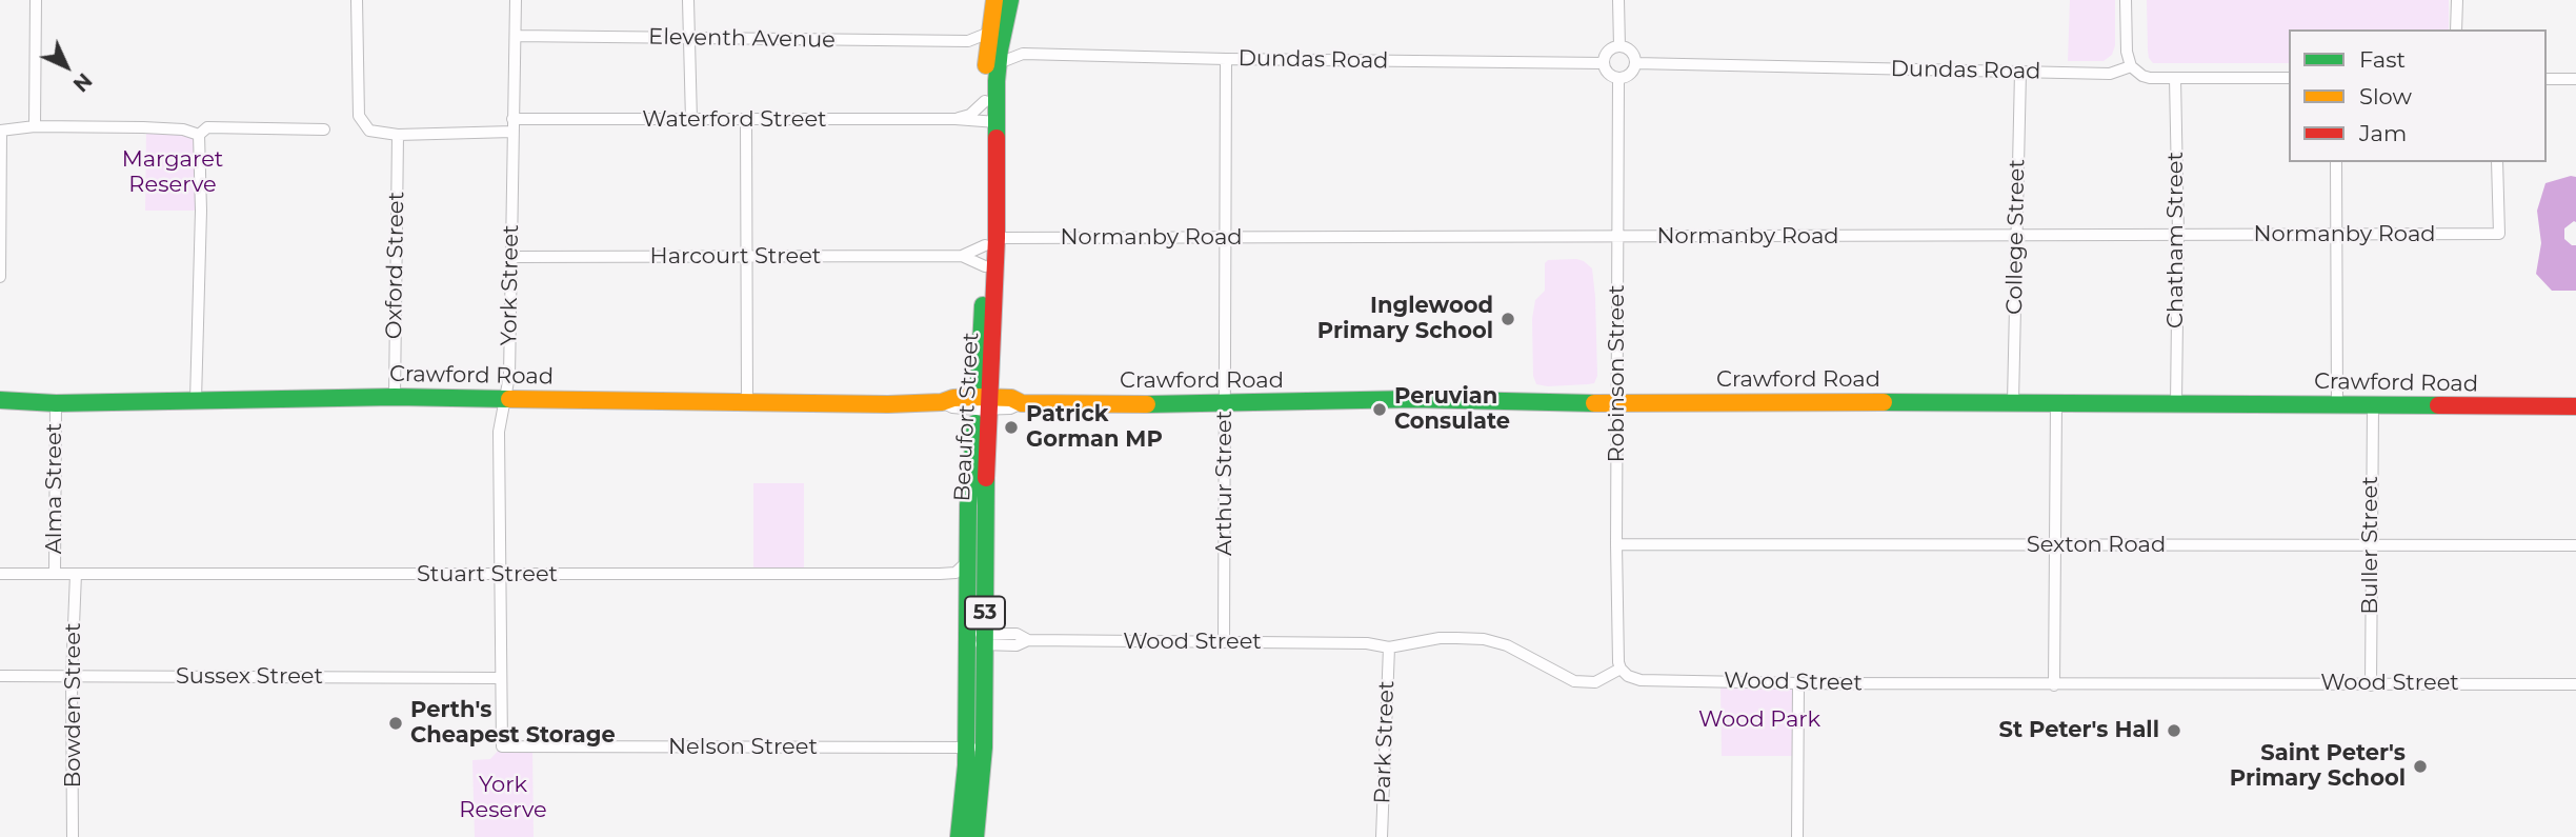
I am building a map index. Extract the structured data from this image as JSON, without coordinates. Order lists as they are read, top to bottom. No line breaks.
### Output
{"streets":{"street":["Eleventh Avenue","Dundas Road","Waterford Street","Normanby Road","College Street","Chatham Street","Harcourt Street","Oxford Street","York Street","Robinson Street","Crawford Road","Beaufort Street","Arthur Street","Alma Street","Sexton Road","Buller Street","Stuart Street","53","Wood Street","Sussex Street","Bowden Street","Park Street","Nelson Street"]},"crossings":[["Eleventh Avenue","York Street"],["Eleventh Avenue","Beaufort Street"],["Dundas Road","College Street"],["Dundas Road","Robinson Street"],["Dundas Road","Beaufort Street"],["Dundas Road","Arthur Street"],["Waterford Street","Oxford Street"],["Waterford Street","York Street"],["Waterford Street","Beaufort Street"],["Normanby Road","College Street"],["Normanby Road","Chatham Street"],["Normanby Road","Harcourt Street"],["Normanby Road","Robinson Street"],["Normanby Road","Beaufort Street"],["Normanby Road","Arthur Street"],["College Street","Crawford Road"],["Chatham Street","Crawford Road"],["Harcourt Street","York Street"],["Harcourt Street","Beaufort Street"],["Oxford Street","Crawford Road"],["York Street","Crawford Road"],["York Street","Stuart Street"],["York Street","Sussex Street"],["York Street","Nelson Street"],["Robinson Street","Crawford Road"],["Robinson Street","Sexton Road"],["Robinson Street","Wood Street"],["Crawford Road","Beaufort Street"],["Crawford Road","Arthur Street"],["Crawford Road","Alma Street"],["Crawford Road","Buller Street"],["Beaufort Street","Stuart Street"],["Beaufort Street","Wood Street"],["Beaufort Street","Nelson Street"],["Arthur Street","Wood Street"],["Alma Street","Stuart Street"],["Sexton Road","Buller Street"],["Buller Street","Wood Street"],["Stuart Street","Bowden Street"],["Wood Street","Park Street"],["Sussex Street","Bowden Street"]],"parks":["Margaret Reserve","Wood Park","York Reserve"],"places":["Inglewood Primary School","Peruvian Consulate","Patrick Gorman MP","Perth's Cheapest Storage","St Peter's Hall","Saint Peter's Primary School"],"legend":["Fast","Slow","Jam"],"north":"bottom right"}
